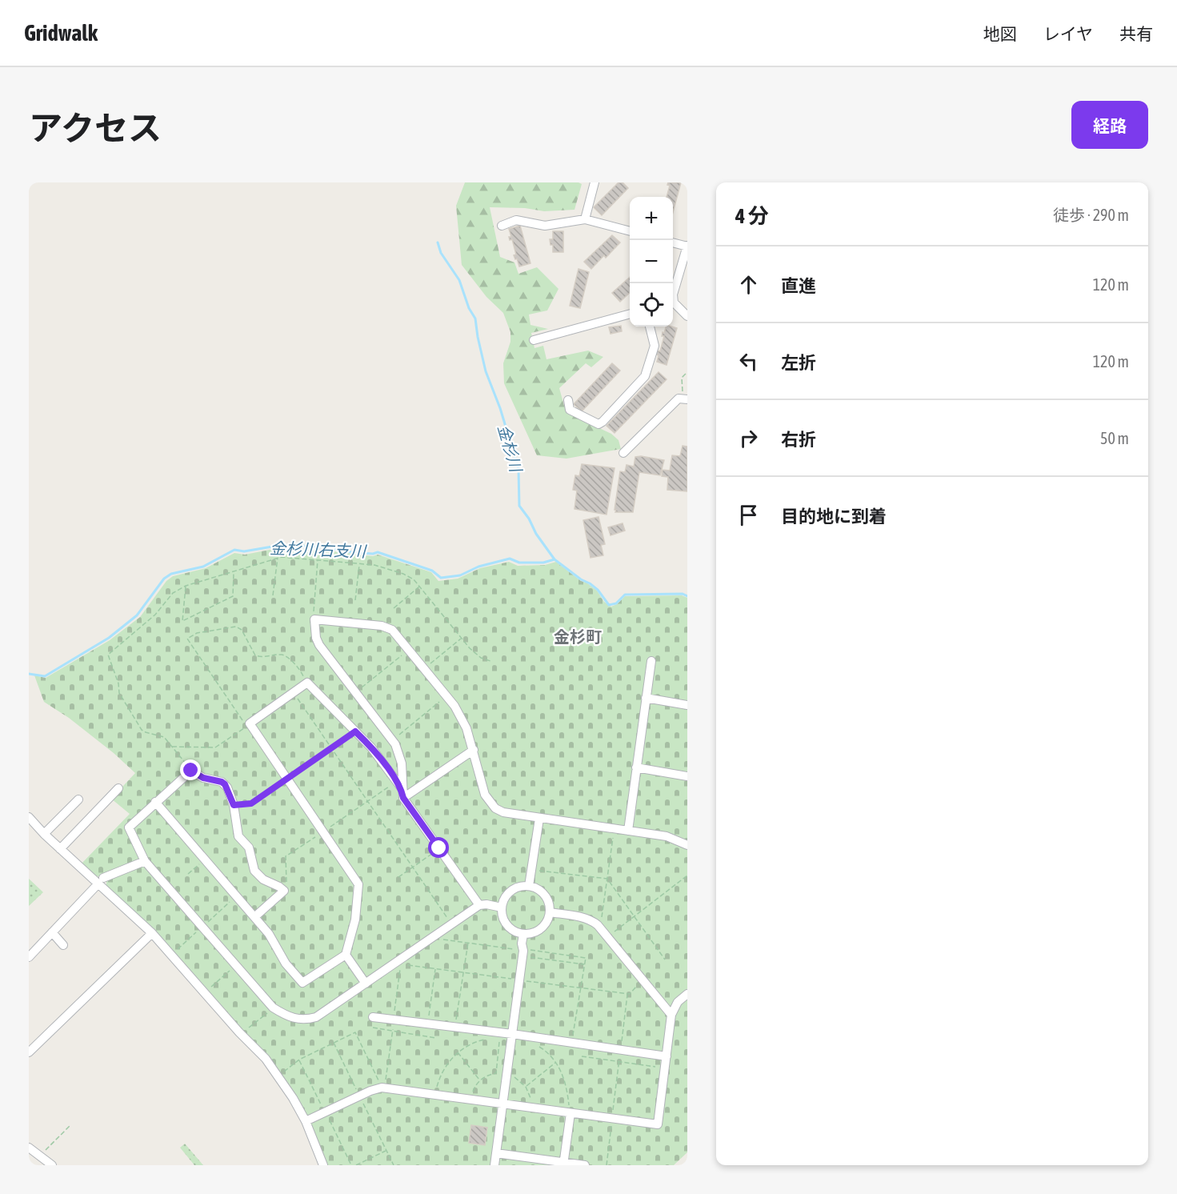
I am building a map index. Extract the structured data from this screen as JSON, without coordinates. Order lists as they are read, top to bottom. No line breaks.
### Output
{"districts":["金杉町"],"water":["金杉川","金杉川右支川"],"page":{"header":"Gridwalk","nav":["地図","レイヤ","共有"],"title":"アクセス","buttons":"経路","heading":["4 分","徒歩 · 290 m"],"map_buttons":["+","−"],"list":[["直進","120 m"],["左折","120 m"],["右折","50 m"],"目的地に到着"]}}
